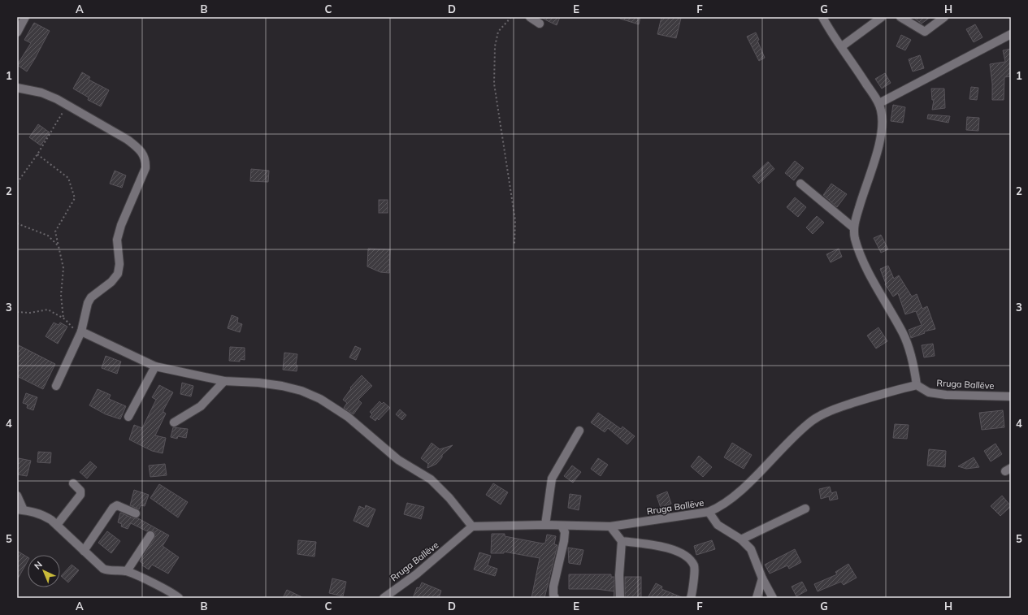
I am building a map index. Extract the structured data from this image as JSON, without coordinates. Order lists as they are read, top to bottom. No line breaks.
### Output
{"streets":{"street":["Rruga Ballëve"]},"north":"top left","grid":{"columns":["A","B","C","D","E","F","G","H"],"rows":["1","2","3","4","5"]}}
